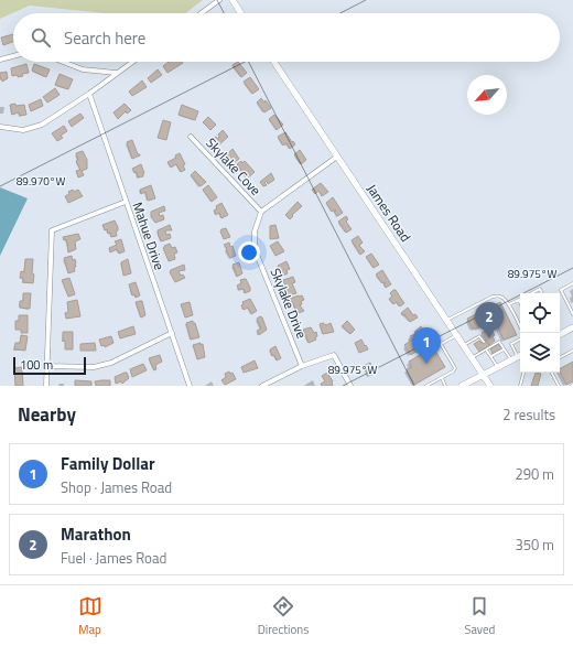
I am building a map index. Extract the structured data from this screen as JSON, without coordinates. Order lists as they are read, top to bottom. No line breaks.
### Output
{"streets":{"main road":["James Road"],"street":["Skylake Cove","Mahue Drive","Skylake Drive"]},"crossings":[["Skylake Cove","Skylake Drive"]],"scale_bar":"100 m","north":"bottom left","page":{"search":"Search here","pins":["2","1"],"scale":"100 m","heading":["Nearby","2 results"],"list":[{"mark":"1","name":"Family Dollar","note":"Shop · James Road","value":"290 m"},{"mark":"2","name":"Marathon","note":"Fuel · James Road","value":"350 m"}],"nav":["Map","Directions","Saved"]},"coordinates":["89.970°W","89.975°W"]}
